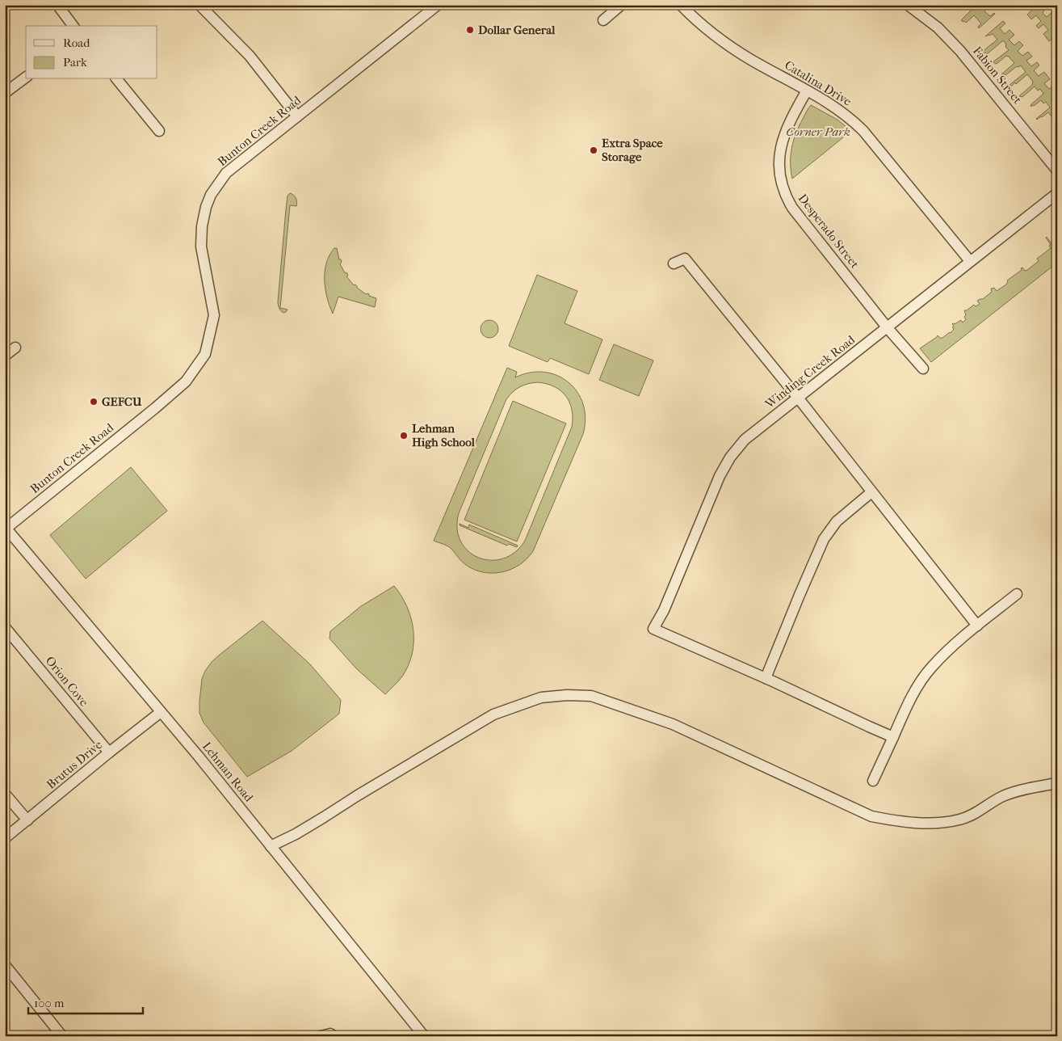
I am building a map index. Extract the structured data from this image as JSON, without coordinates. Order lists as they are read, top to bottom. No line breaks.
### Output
{"streets":{"street":["Fabion Street","Catalina Drive","Bunton Creek Road","Desperado Street","Winding Creek Road","Orion Cove","Brutus Drive","Lehman Road"]},"crossings":[["Catalina Drive","Desperado Street"],["Catalina Drive","Winding Creek Road"],["Bunton Creek Road","Lehman Road"],["Desperado Street","Winding Creek Road"],["Orion Cove","Brutus Drive"],["Brutus Drive","Lehman Road"]],"parks":["Corner Park"],"places":["Dollar General","Extra Space Storage","GEFCU","Lehman High School"],"legend":["Road","Park"],"scale_bar":"100 m"}
